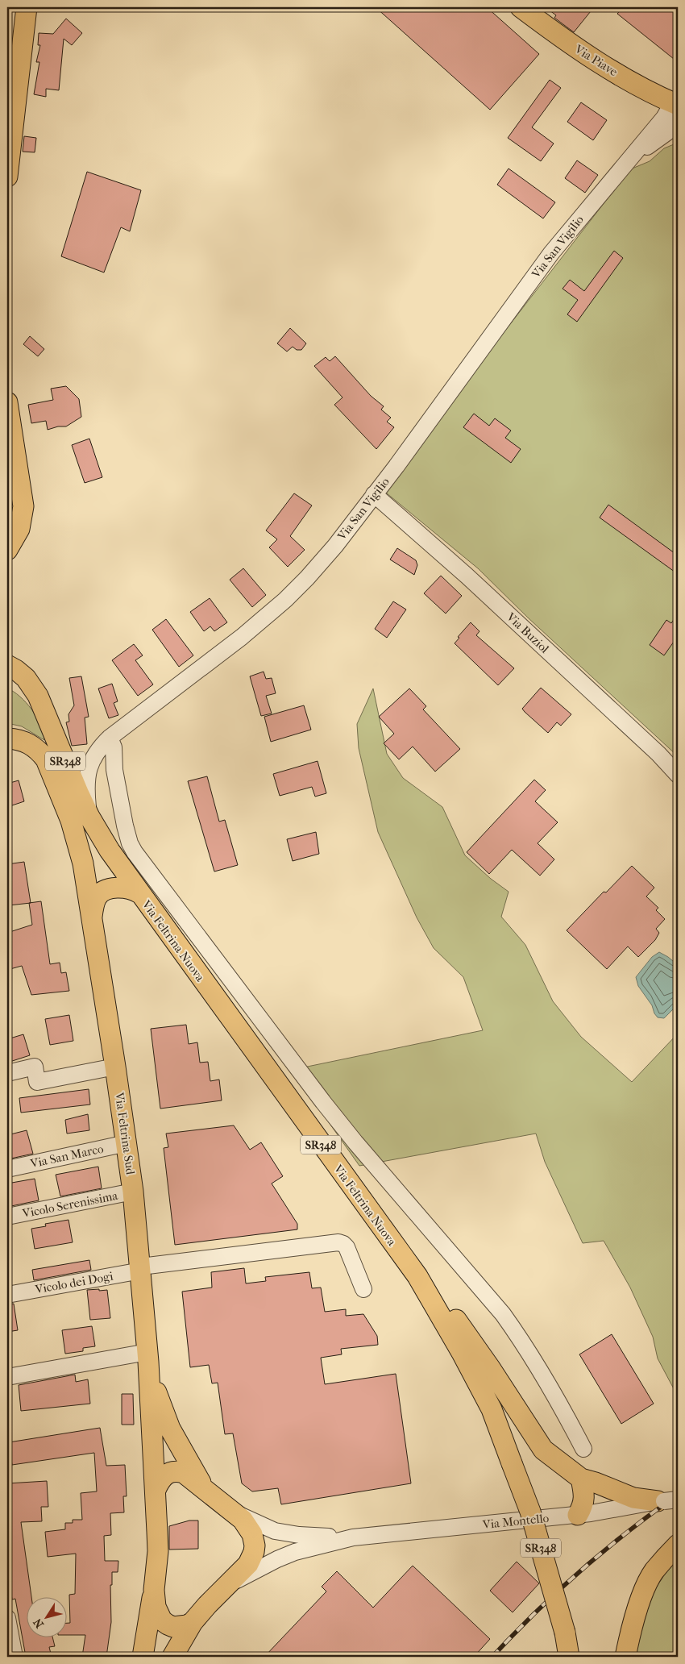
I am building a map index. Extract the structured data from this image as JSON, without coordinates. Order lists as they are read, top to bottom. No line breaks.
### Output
{"streets":{"main road":["Via Piave","SR348","Via Feltrina Nuova","Via Feltrina Sud"],"street":["Via San Vigilio","Via Buziol","Via San Marco","Vicolo Serenissima","Vicolo dei Dogi","Via Montello"]},"crossings":[["Via Piave","Via San Vigilio"],["Via San Vigilio","Via Buziol"],["Via San Vigilio","Via Feltrina Nuova"],["Via Feltrina Nuova","Via Feltrina Sud"],["Via Feltrina Sud","Via San Marco"],["Via Feltrina Sud","Vicolo Serenissima"],["Via Feltrina Sud","Vicolo dei Dogi"]],"north":"bottom left"}
